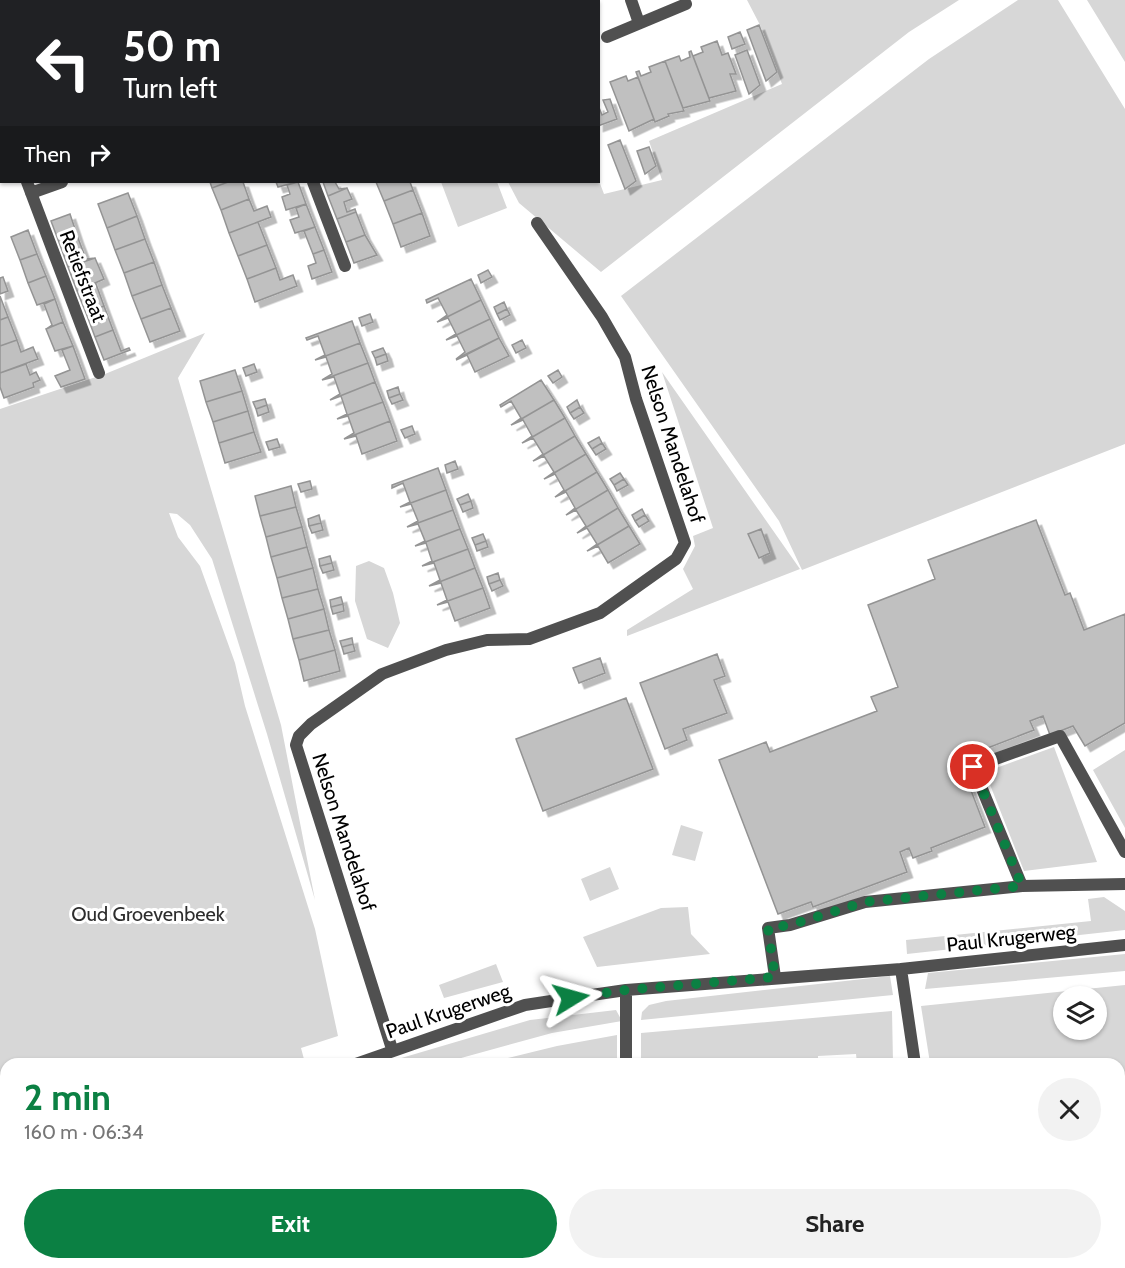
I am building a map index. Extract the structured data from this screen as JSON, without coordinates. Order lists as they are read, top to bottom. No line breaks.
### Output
{"streets":{"street":["Retiefstraat","Nelson Mandelahof","Paul Krugerweg"]},"crossings":[["Nelson Mandelahof","Paul Krugerweg"]],"parks":["Oud Groevenbeek"],"page":{"turn":["50 m","Turn left"],"then":"Then","heading":["2 min","160 m · 06:34"],"buttons":["Exit","Share"]}}
